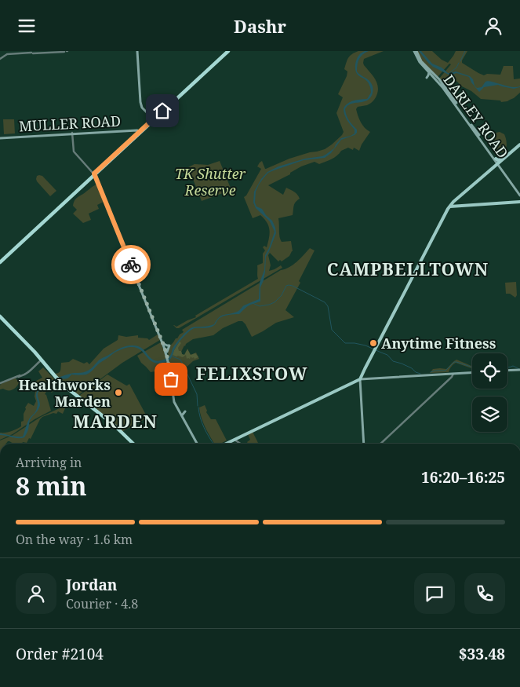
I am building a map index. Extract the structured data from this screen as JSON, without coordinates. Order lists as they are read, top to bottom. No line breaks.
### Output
{"streets":{"main road":["DARLEY ROAD","MULLER ROAD"]},"districts":["CAMPBELLTOWN","FELIXSTOW","MARDEN"],"parks":["TK Shutter Reserve"],"places":["Anytime Fitness","Healthworks Marden"],"page":{"header":"Dashr","heading":["8 min","Arriving in","16:20–16:25"],"panel":["Jordan","Courier · 4.8","Order #2104","$33.48"],"bar":"On the way · 1.6 km"}}
